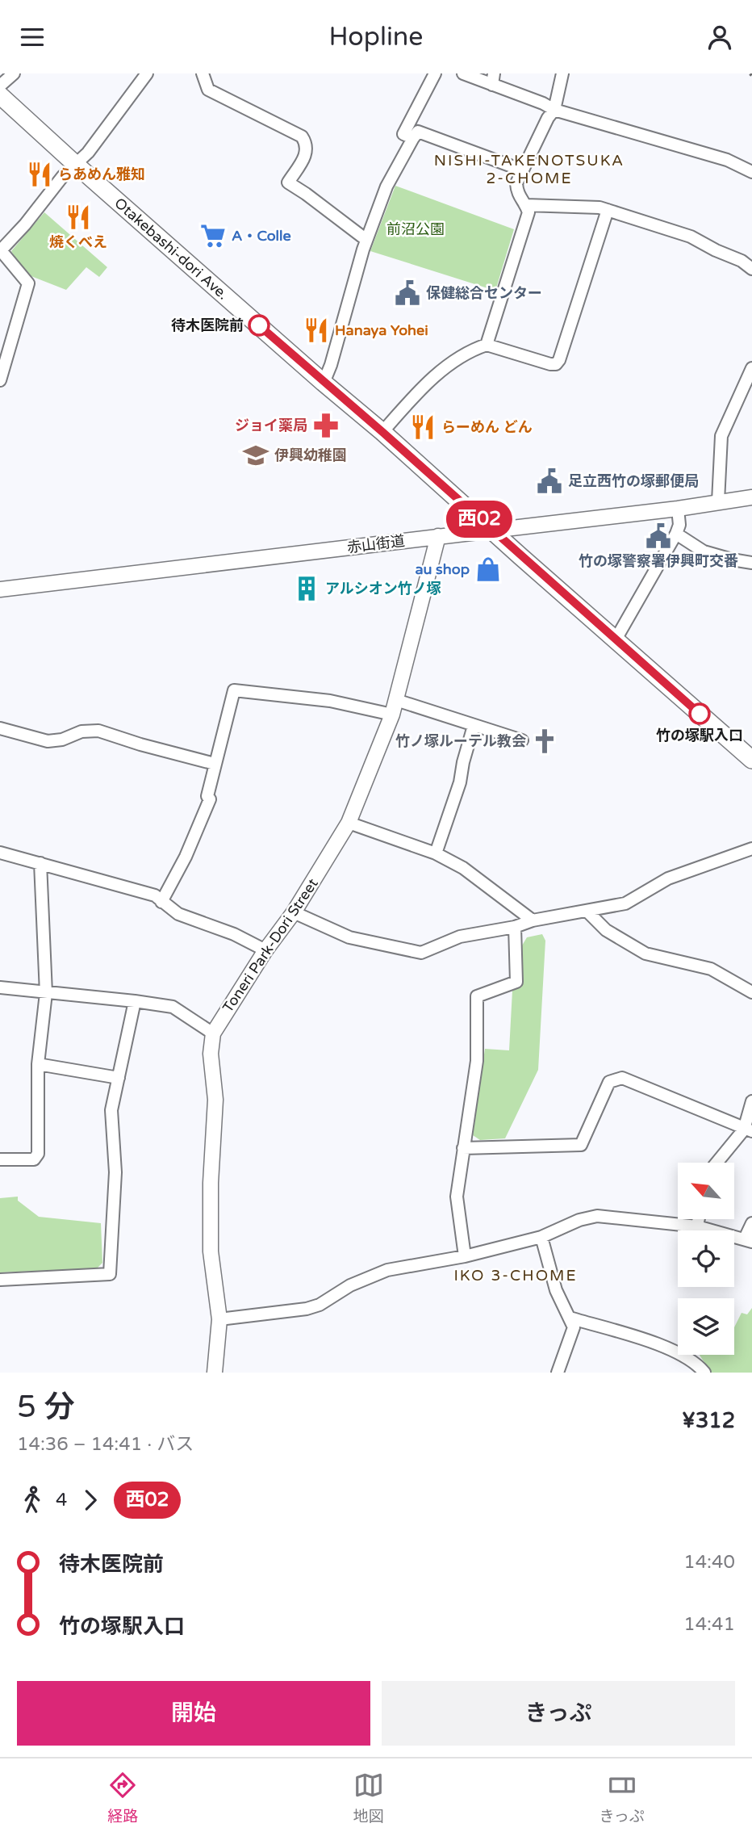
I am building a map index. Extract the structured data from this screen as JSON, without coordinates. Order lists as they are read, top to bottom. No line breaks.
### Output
{"streets":{"main road":["Otakebashi-dori Ave."],"street":["赤山街道","Toneri Park-Dori Street"]},"crossings":[["Otakebashi-dori Ave.","赤山街道"],["赤山街道","Toneri Park-Dori Street"]],"districts":["NISHI-TAKENOTSUKA 2-CHOME","IKO 3-CHOME"],"parks":["前沼公園"],"places":{"restaurant":["らあめん雅知","焼くべえ","Hanaya Yohei","らーめん どん"],"supermarket":["A・Colle"],"public building":["保健総合センター","足立西竹の塚郵便局","竹の塚警察署伊興町交番"],"other":["待木医院前","竹の塚駅入口"],"pharmacy":["ジョイ薬局"],"school or university":["伊興幼稚園"],"shop":["au shop"],"building":["アルシオン竹ノ塚"],"church":["竹ノ塚ルーテル教会"]},"lines":["bus line 西02"],"north":"top left","page":{"header":"Hopline","on_map":"西02","heading":["5 分","14:36 – 14:41 · バス","¥312"],"legs":["4","西02"],"list":[{"name":"待木医院前","value":"14:40"},{"name":"竹の塚駅入口","value":"14:41"}],"buttons":["開始","きっぷ"],"tabs":["経路","地図","きっぷ"]}}
